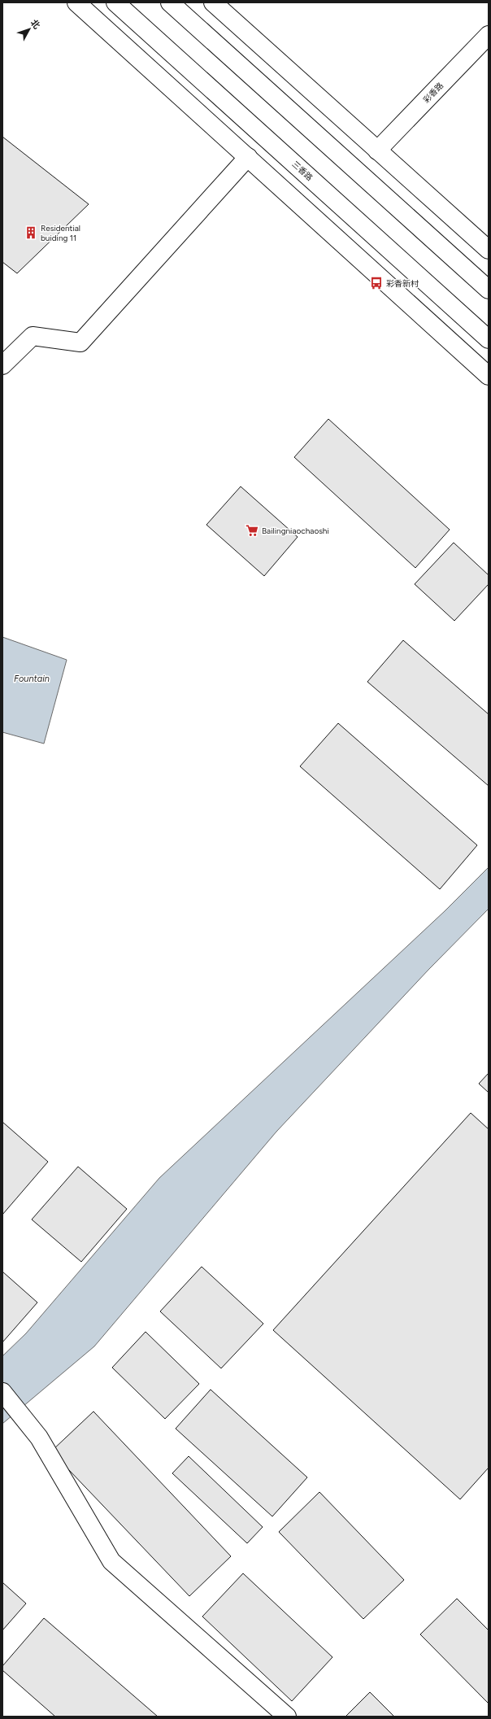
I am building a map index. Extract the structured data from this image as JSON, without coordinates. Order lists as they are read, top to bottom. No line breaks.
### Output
{"streets":{"main road":["彩香路","三香路"]},"water":["Fountain"],"places":{"building":["Residential buiding 11"],"bus stop":["彩香新村"],"supermarket":["Bailingniaochaoshi"]},"north":"top right"}
